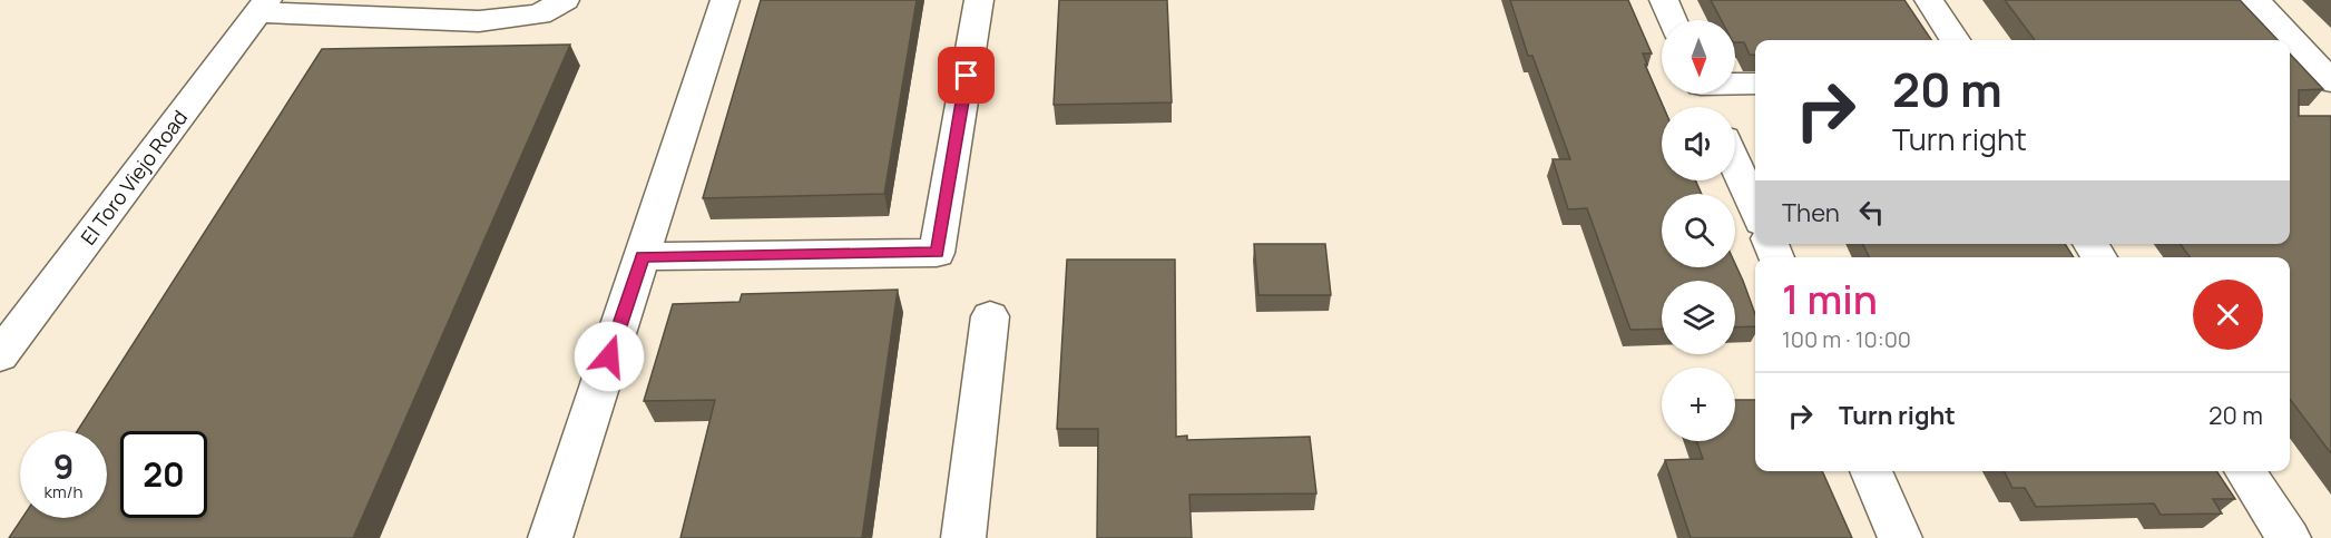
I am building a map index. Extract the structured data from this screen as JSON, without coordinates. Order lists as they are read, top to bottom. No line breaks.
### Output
{"streets":{"street":["El Toro Viejo Road"]},"north":"bottom","page":{"map_buttons":"+","turn":["20 m","Turn right"],"then":"Then","heading":["1 min","100 m · 10:00"],"list":[{"name":"Turn right","value":"20 m"}],"speed":"9 km/h","limit":"20"}}
